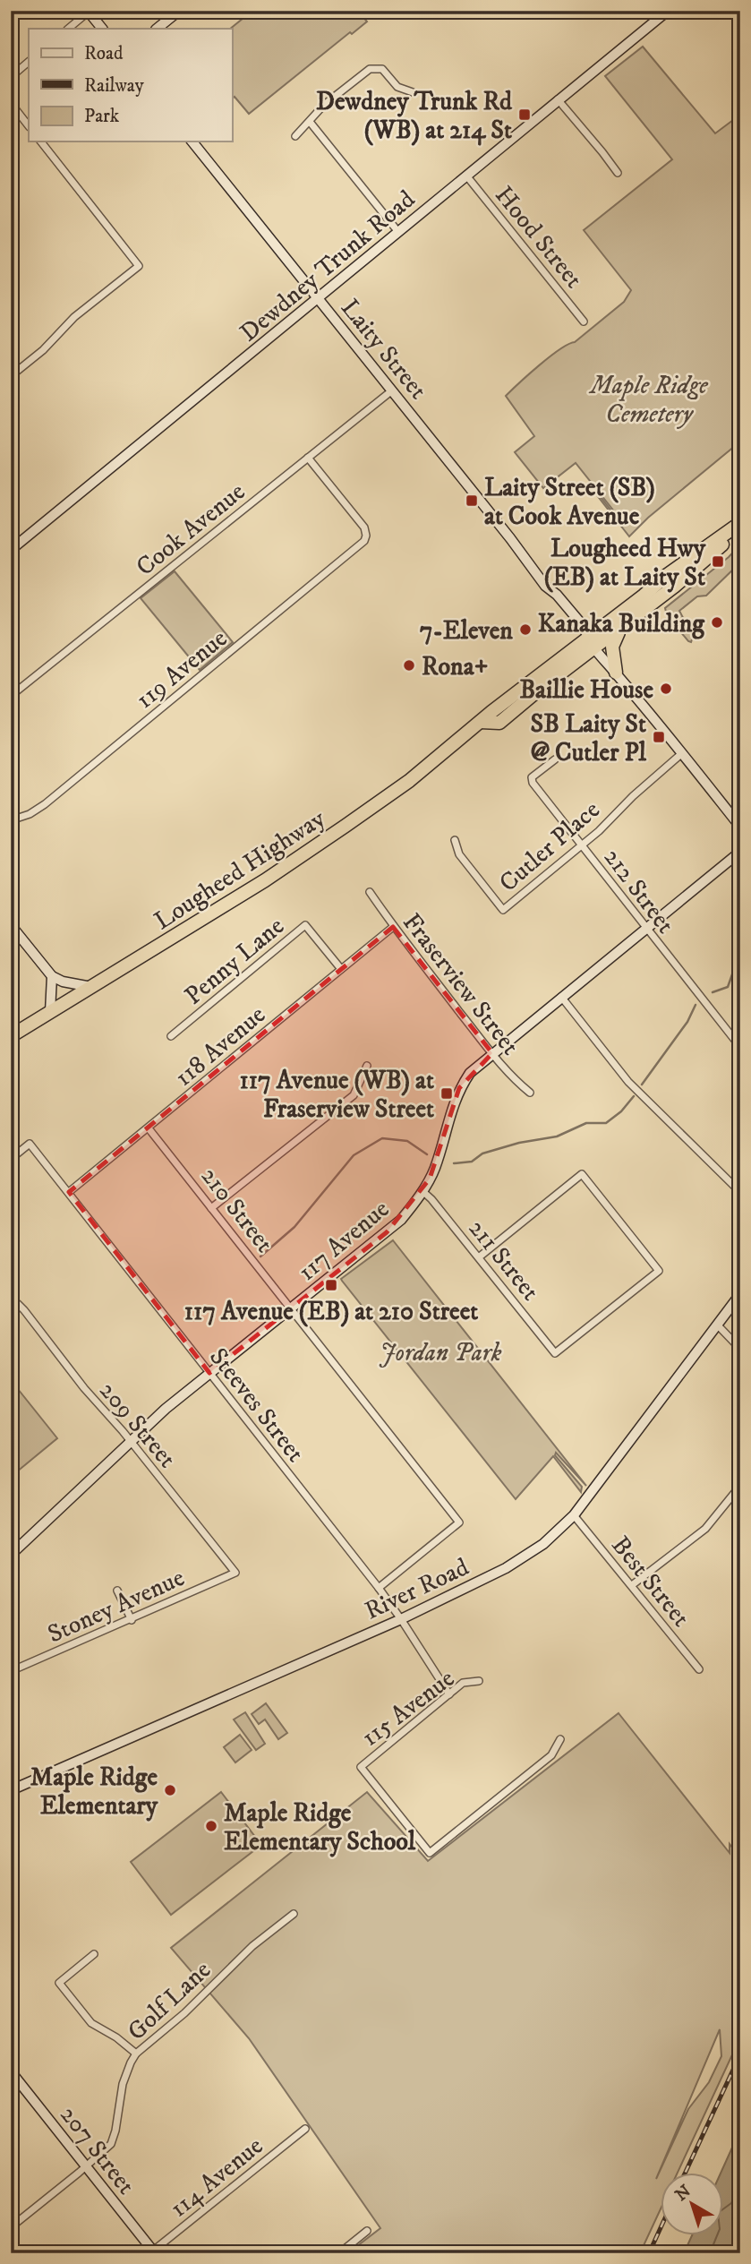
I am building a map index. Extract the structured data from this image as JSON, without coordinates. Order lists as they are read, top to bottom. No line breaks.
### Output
{"streets":{"highway":["Lougheed Highway"],"street":["Hood Street","Dewdney Trunk Road","Laity Street","Cook Avenue","119 Avenue","Cutler Place","212 Street","Penny Lane","Fraserview Street","118 Avenue","210 Street","117 Avenue","211 Street","Steeves Street","209 Street","Best Street","River Road","Stoney Avenue","115 Avenue","Golf Lane","207 Street","114 Avenue"]},"crossings":[["Hood Street","Dewdney Trunk Road"],["Dewdney Trunk Road","Laity Street"],["Laity Street","Cook Avenue"],["Laity Street","Cutler Place"],["Laity Street","Lougheed Highway"],["Cook Avenue","119 Avenue"],["Cutler Place","212 Street"],["212 Street","117 Avenue"],["Penny Lane","118 Avenue"],["Fraserview Street","118 Avenue"],["Fraserview Street","117 Avenue"],["118 Avenue","210 Street"],["118 Avenue","Steeves Street"],["210 Street","117 Avenue"],["210 Street","Steeves Street"],["117 Avenue","211 Street"],["117 Avenue","Steeves Street"],["117 Avenue","209 Street"],["Steeves Street","River Road"],["Steeves Street","115 Avenue"],["209 Street","Stoney Avenue"],["Best Street","River Road"],["Golf Lane","207 Street"],["207 Street","114 Avenue"]],"parks":["Maple Ridge Cemetery","Jordan Park"],"places":{"transit":["Dewdney Trunk Rd (WB) at 214 St","Laity Street (SB) at Cook Avenue","Lougheed Hwy (EB) at Laity St","SB Laity St @ Cutler Pl","117 Avenue (WB) at Fraserview Street","117 Avenue (EB) at 210 Street"],"other":["Kanaka Building","7-Eleven","Rona+","Baillie House","Maple Ridge Elementary","Maple Ridge Elementary School"]},"legend":["Road","Railway","Park"],"north":"top left"}
